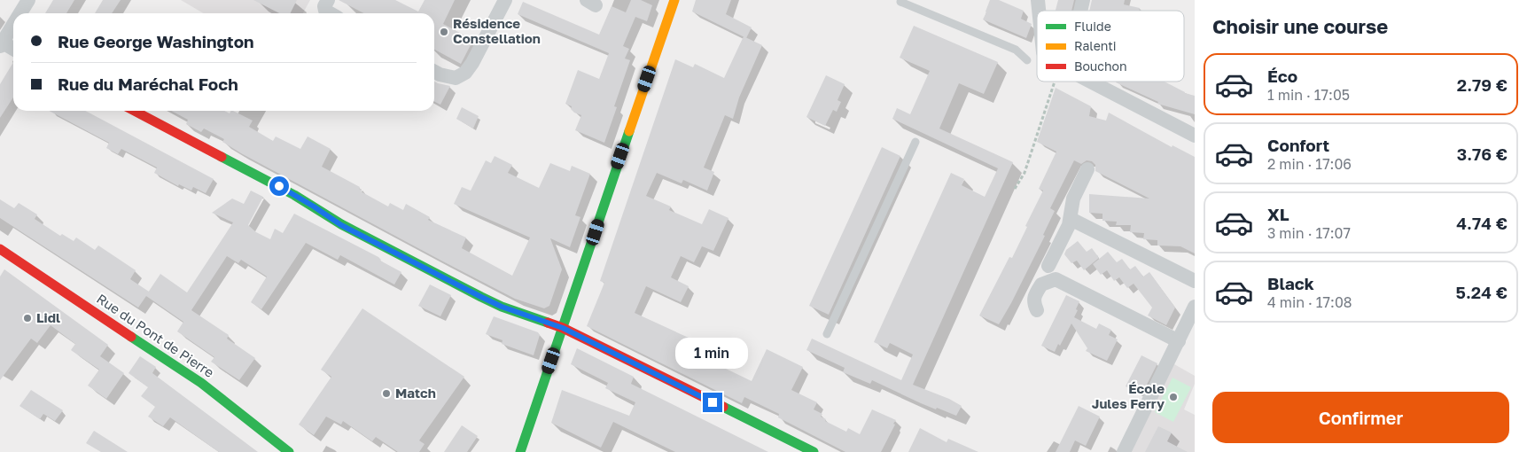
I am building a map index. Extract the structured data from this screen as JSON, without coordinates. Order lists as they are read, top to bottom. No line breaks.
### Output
{"streets":{"street":["Rue du Pont de Pierre"]},"places":["Résidence Constellation","Lidl","Match","École Jules Ferry"],"legend":["Fluide","Ralenti","Bouchon"],"page":{"heading":"Choisir une course","banner":["Rue George Washington","Rue du Maréchal Foch"],"list":[{"name":"Éco","note":"1 min · 17:05","value":"2.79 €"},{"name":"Confort","note":"2 min · 17:06","value":"3.76 €"},{"name":"XL","note":"3 min · 17:07","value":"4.74 €"},{"name":"Black","note":"4 min · 17:08","value":"5.24 €"}],"bubble":"1 min","buttons":"Confirmer"}}
